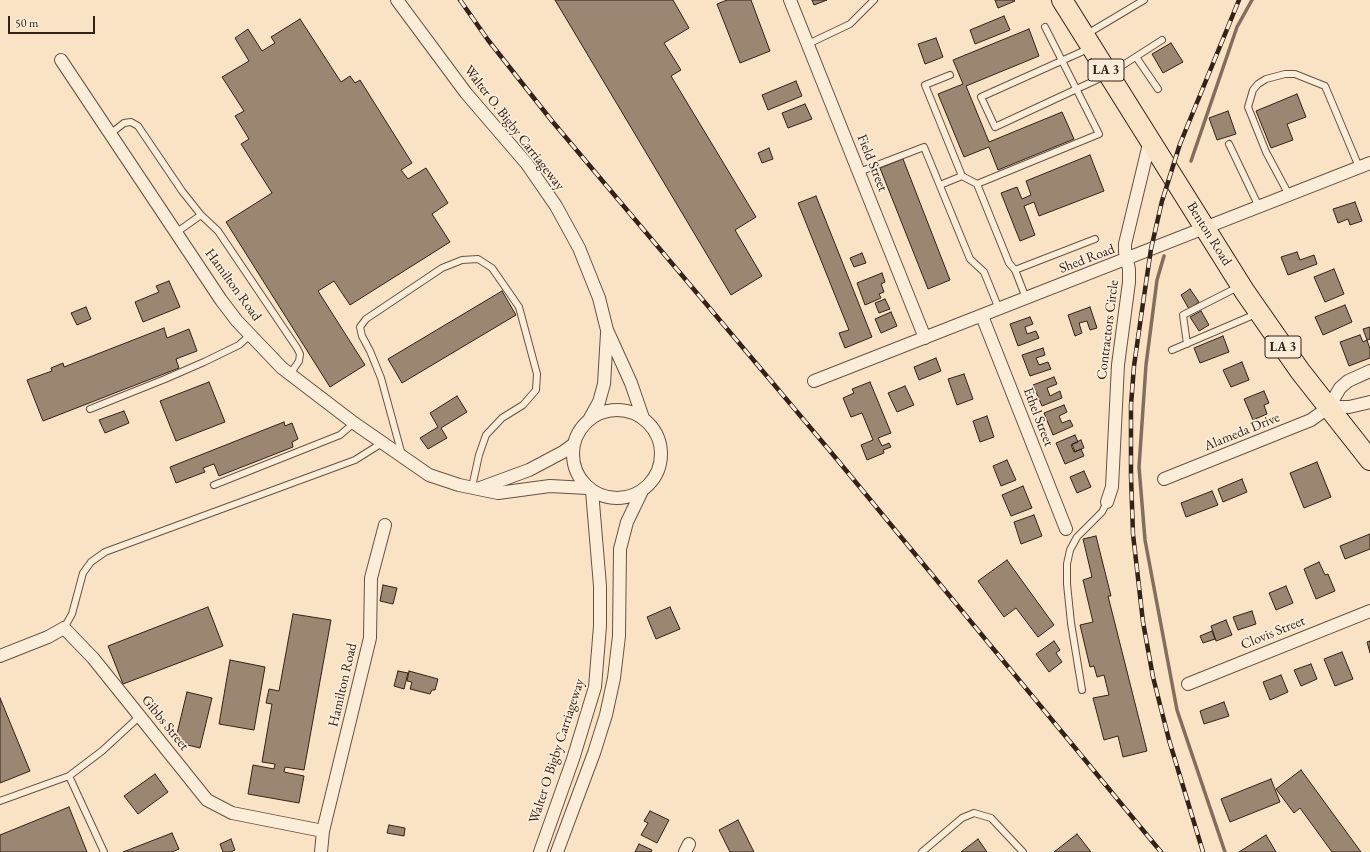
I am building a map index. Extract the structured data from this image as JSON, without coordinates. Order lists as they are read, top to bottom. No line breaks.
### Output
{"streets":{"main road":["LA 3","Benton Road"],"street":["Walter O. Bigby Carriageway","Field Street","Shed Road","Hamilton Road","Contractors Circle","Ethel Street","Alameda Drive","Clovis Street","Gibbs Street","Walter O Bigby Carriageway"]},"crossings":[["Walter O. Bigby Carriageway","Hamilton Road"],["Walter O. Bigby Carriageway","Walter O Bigby Carriageway"],["Field Street","Shed Road"],["Benton Road","Shed Road"],["Benton Road","Contractors Circle"],["Benton Road","Alameda Drive"],["Shed Road","Contractors Circle"],["Shed Road","Ethel Street"],["Hamilton Road","Gibbs Street"],["Hamilton Road","Walter O Bigby Carriageway"]],"scale_bar":"50 m"}
